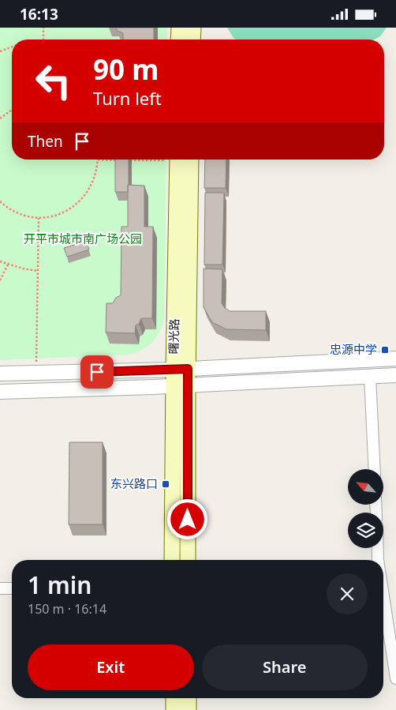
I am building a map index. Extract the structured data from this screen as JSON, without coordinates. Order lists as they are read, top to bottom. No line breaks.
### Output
{"streets":{"main road":["曙光路"]},"parks":["开平市城市南广场公园"],"places":{"transit":["忠源中学","东兴路口"]},"north":"top left","page":{"status":"16:13","turn":["90 m","Turn left"],"then":"Then","heading":["1 min","150 m · 16:14"],"buttons":["Exit","Share"]}}
